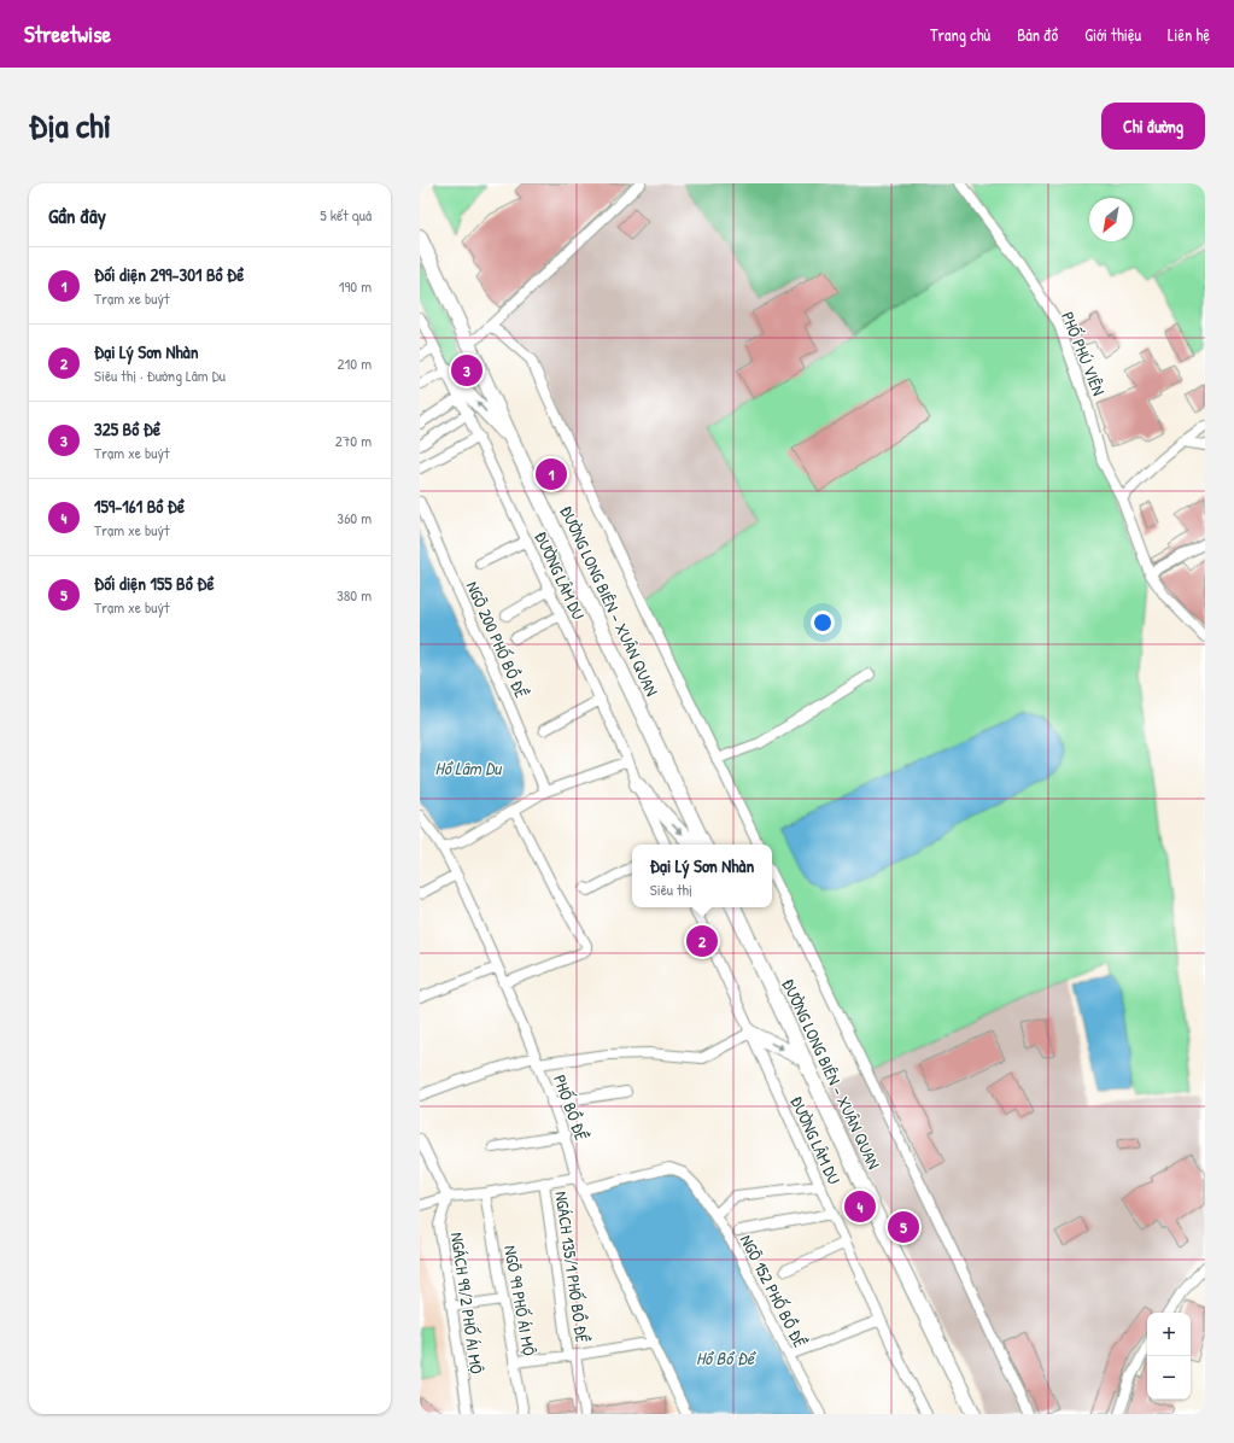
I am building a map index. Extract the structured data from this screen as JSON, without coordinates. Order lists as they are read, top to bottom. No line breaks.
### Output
{"streets":{"main road":["ĐƯỜNG LONG BIÊN – XUÂN QUAN"],"street":["PHỐ PHÚ VIÊN","ĐƯỜNG LÂM DU","NGÕ 200 PHỐ BỒ ĐỀ","PHỐ BỒ ĐỀ","NGÁCH 135/1 PHỐ BỒ ĐỀ","NGÕ 152 PHỐ BỒ ĐỀ","NGÕ 99 PHỐ ÁI MỘ","NGÁCH 99/2 PHỐ ÁI MỘ"]},"crossings":[["PHỐ BỒ ĐỀ","NGÕ 152 PHỐ BỒ ĐỀ"]],"water":["Hồ Lâm Du","Hồ Bồ Đề"],"north":"bottom left","page":{"header":"Streetwise","nav":["Trang chủ","Bản đồ","Giới thiệu","Liên hệ"],"title":"Địa chỉ","buttons":"Chỉ đường","heading":["Gần đây","5 kết quả"],"list":[{"mark":"1","name":"Đối diện 299-301 Bồ Đề","note":"Trạm xe buýt","value":"190 m"},{"mark":"2","name":"Đại Lý Sơn Nhàn","note":"Siêu thị · Đường Lâm Du","value":"210 m"},{"mark":"3","name":"325 Bồ Đề","note":"Trạm xe buýt","value":"270 m"},{"mark":"4","name":"159-161 Bồ Đề","note":"Trạm xe buýt","value":"360 m"},{"mark":"5","name":"Đối diện 155 Bồ Đề","note":"Trạm xe buýt","value":"380 m"}],"pins":["3","1","2","4","5"],"popup":["Đại Lý Sơn Nhàn","Siêu thị"],"map_buttons":["+","−"]}}
